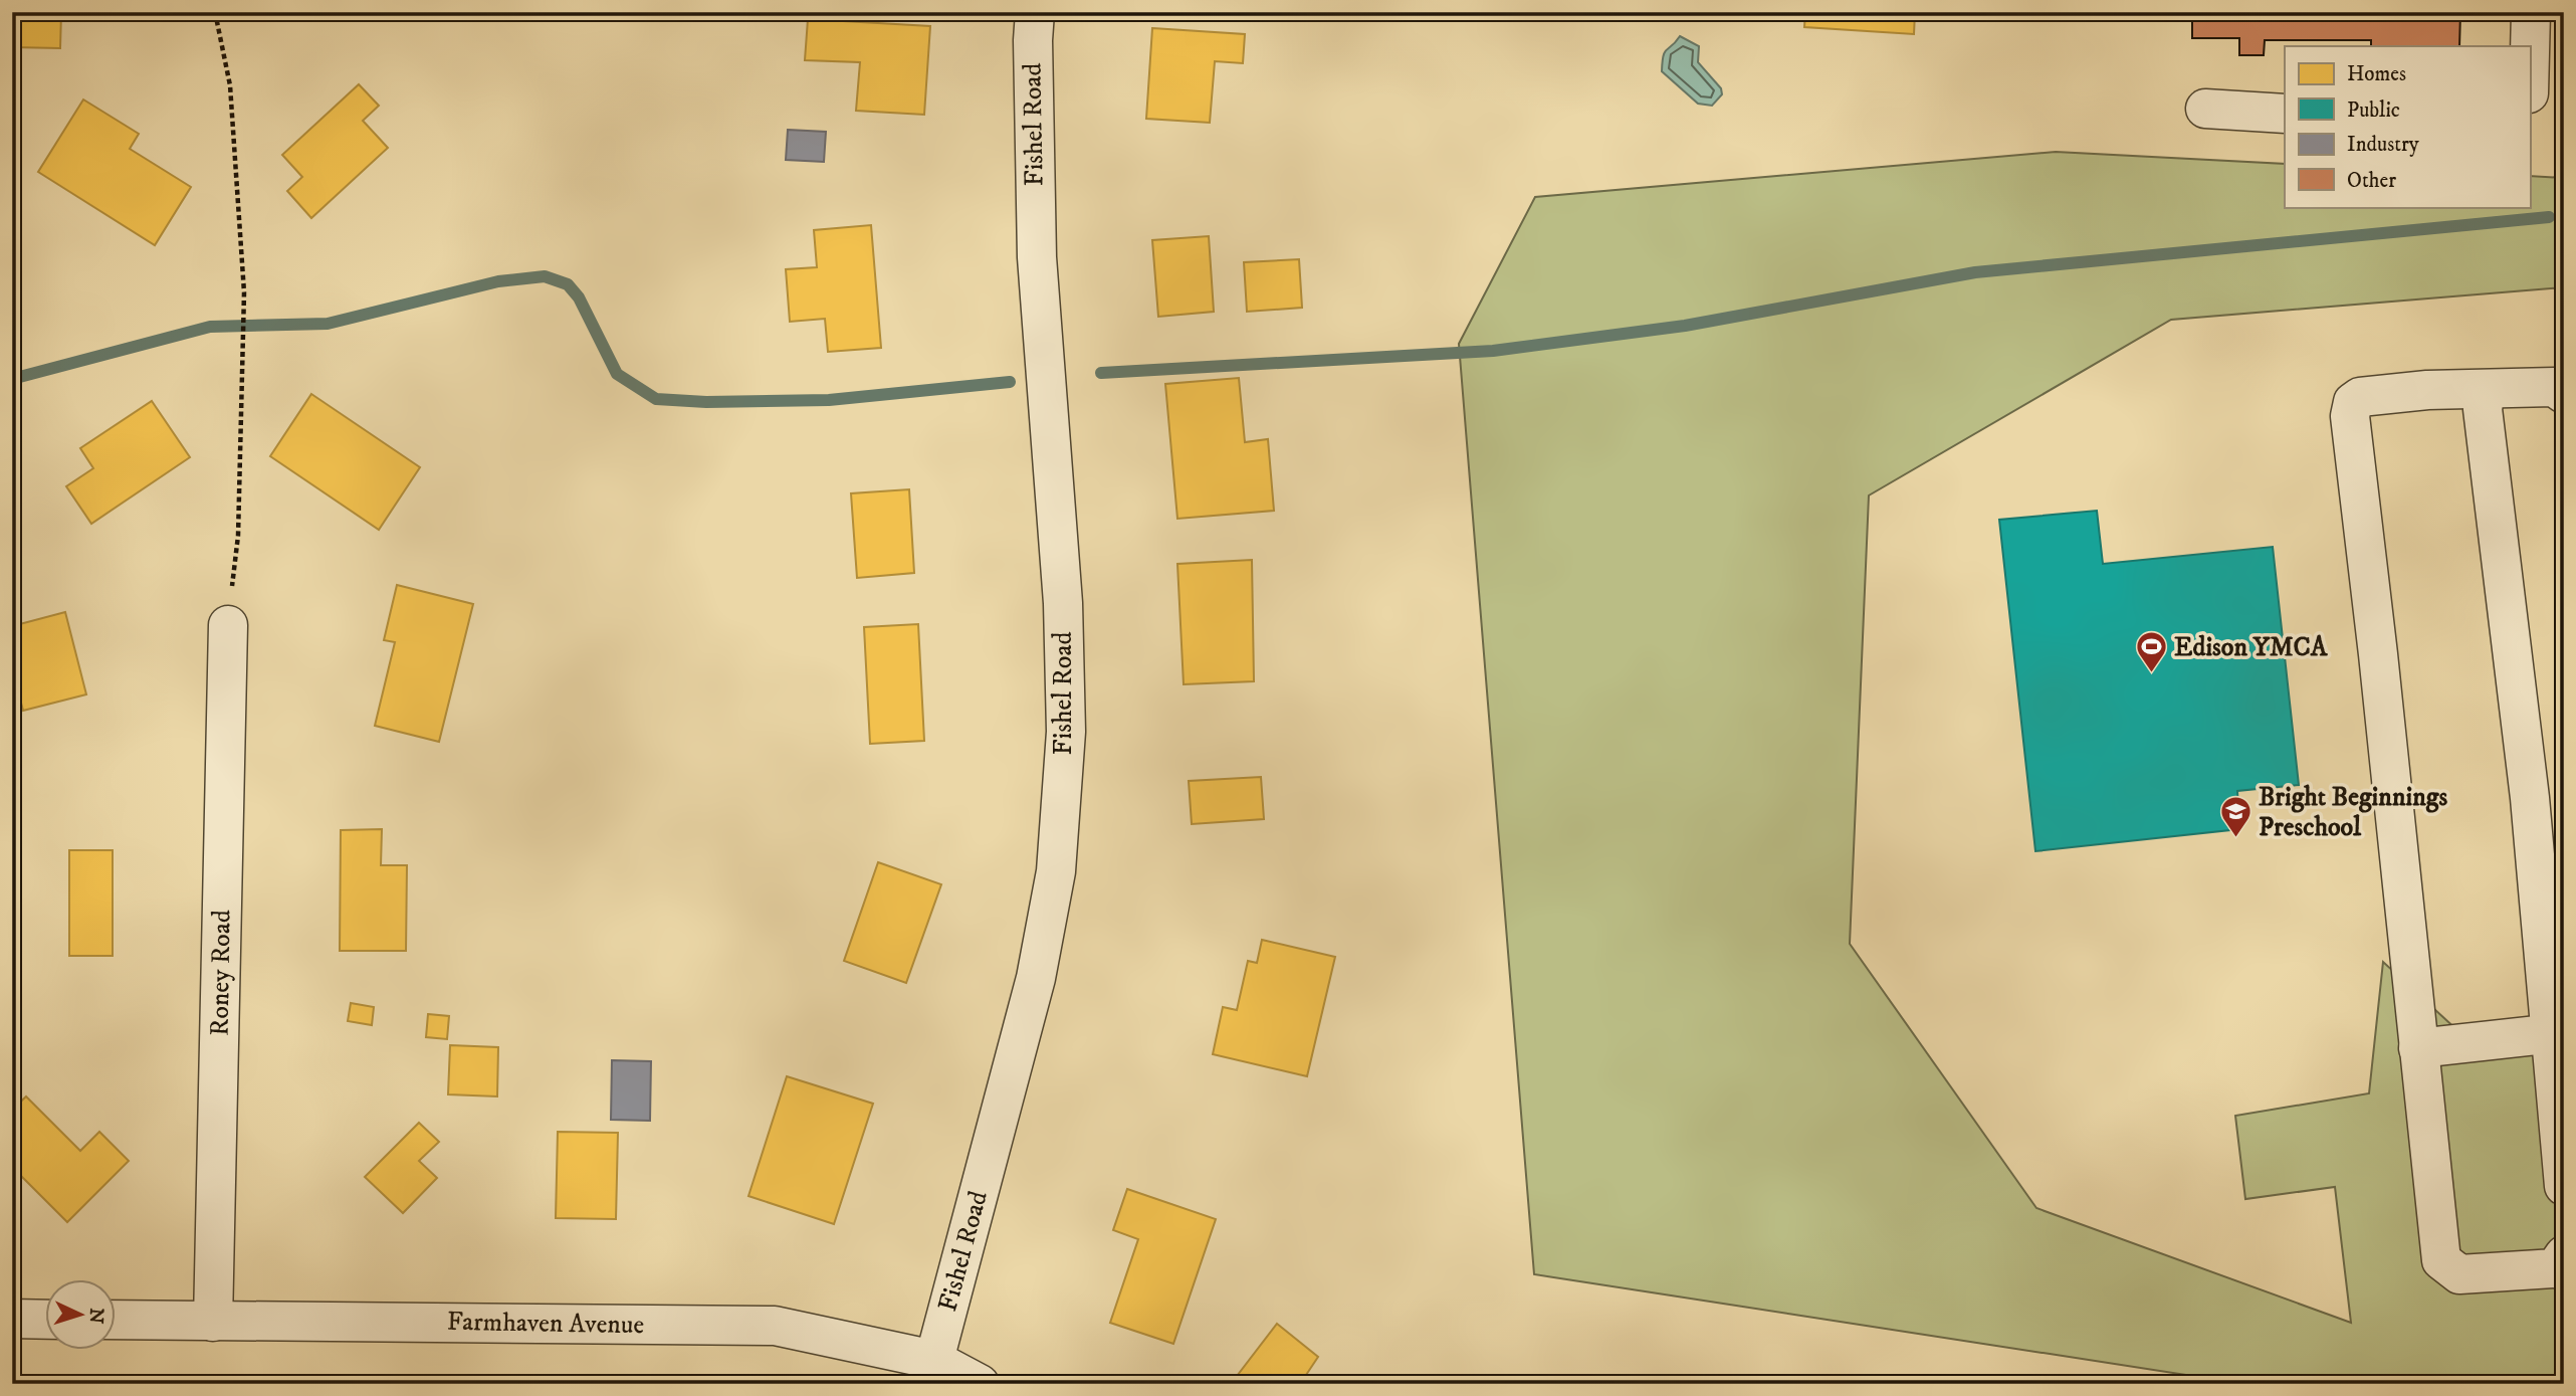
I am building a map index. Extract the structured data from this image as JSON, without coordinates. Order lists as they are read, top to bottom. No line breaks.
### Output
{"streets":{"street":["Fishel Road","Roney Road","Farmhaven Avenue"]},"crossings":[["Fishel Road","Farmhaven Avenue"],["Roney Road","Farmhaven Avenue"]],"places":{"sports":["Edison YMCA"],"school or university":["Bright Beginnings Preschool"]},"legend":["Homes","Public","Industry","Other"],"north":"right"}
